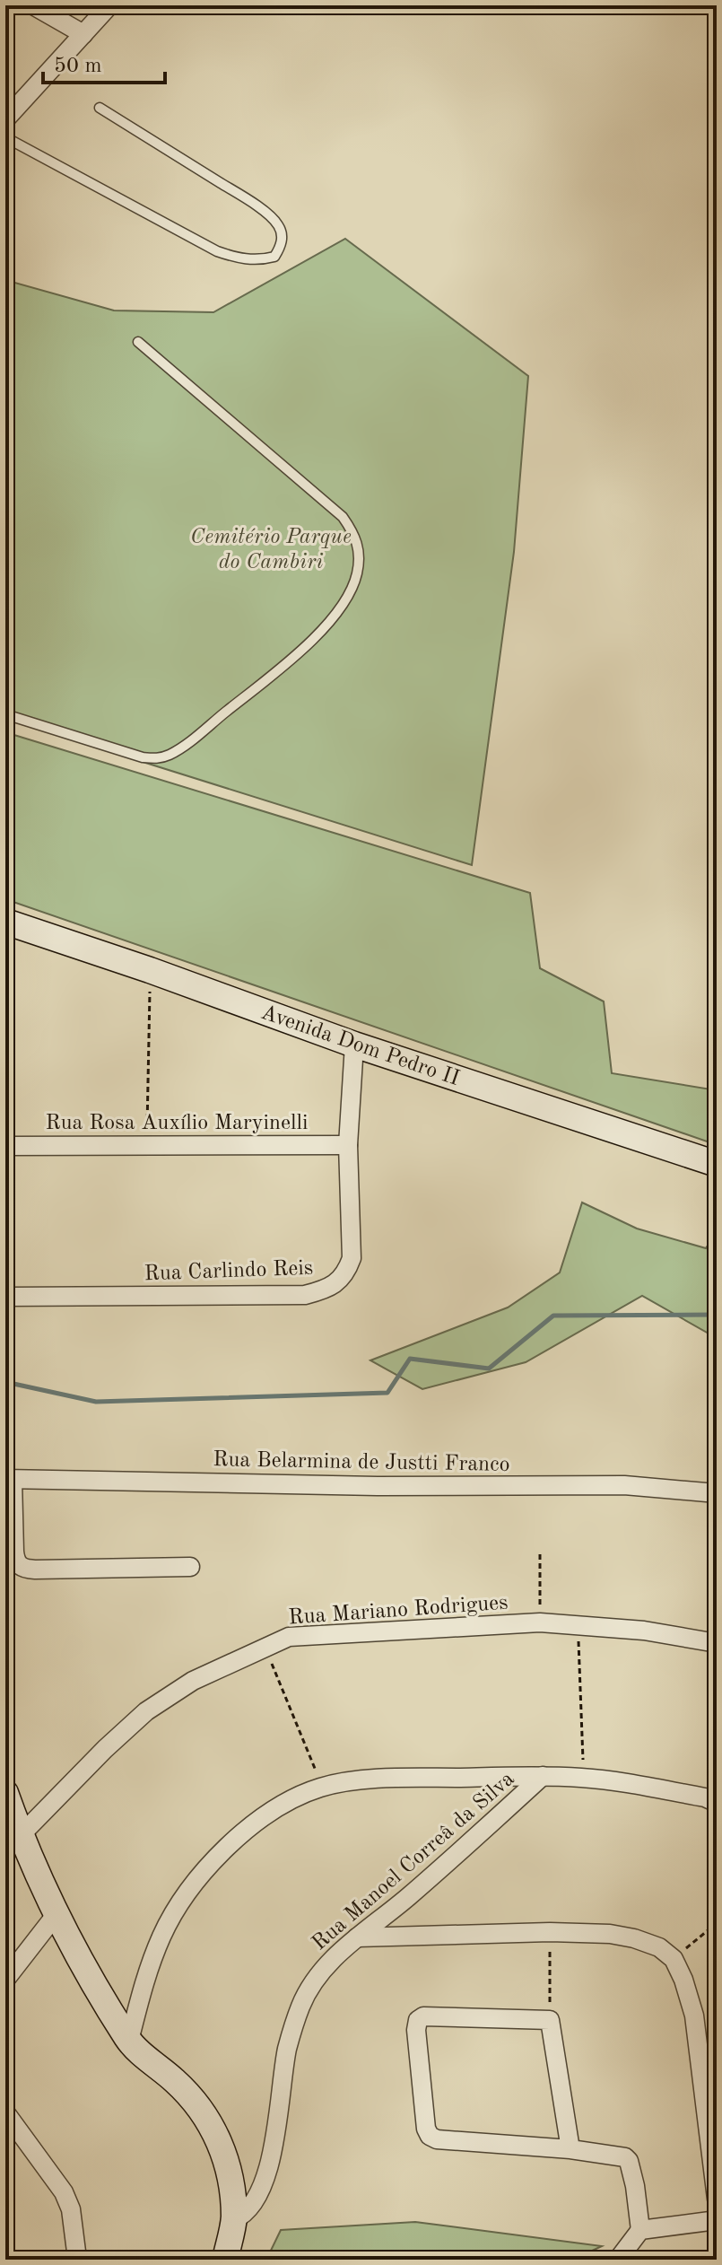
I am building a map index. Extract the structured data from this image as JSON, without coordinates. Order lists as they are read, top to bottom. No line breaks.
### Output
{"streets":{"street":["Avenida Dom Pedro II","Rua Rosa Auxílio Maryinelli","Rua Carlindo Reis","Rua Belarmina de Justti Franco","Rua Mariano Rodrigues","Rua Manoel Correâ da Silva"]},"crossings":[["Avenida Dom Pedro II","Rua Carlindo Reis"],["Rua Rosa Auxílio Maryinelli","Rua Carlindo Reis"]],"parks":["Cemitério Parque do Cambiri"],"scale_bar":"50 m"}
